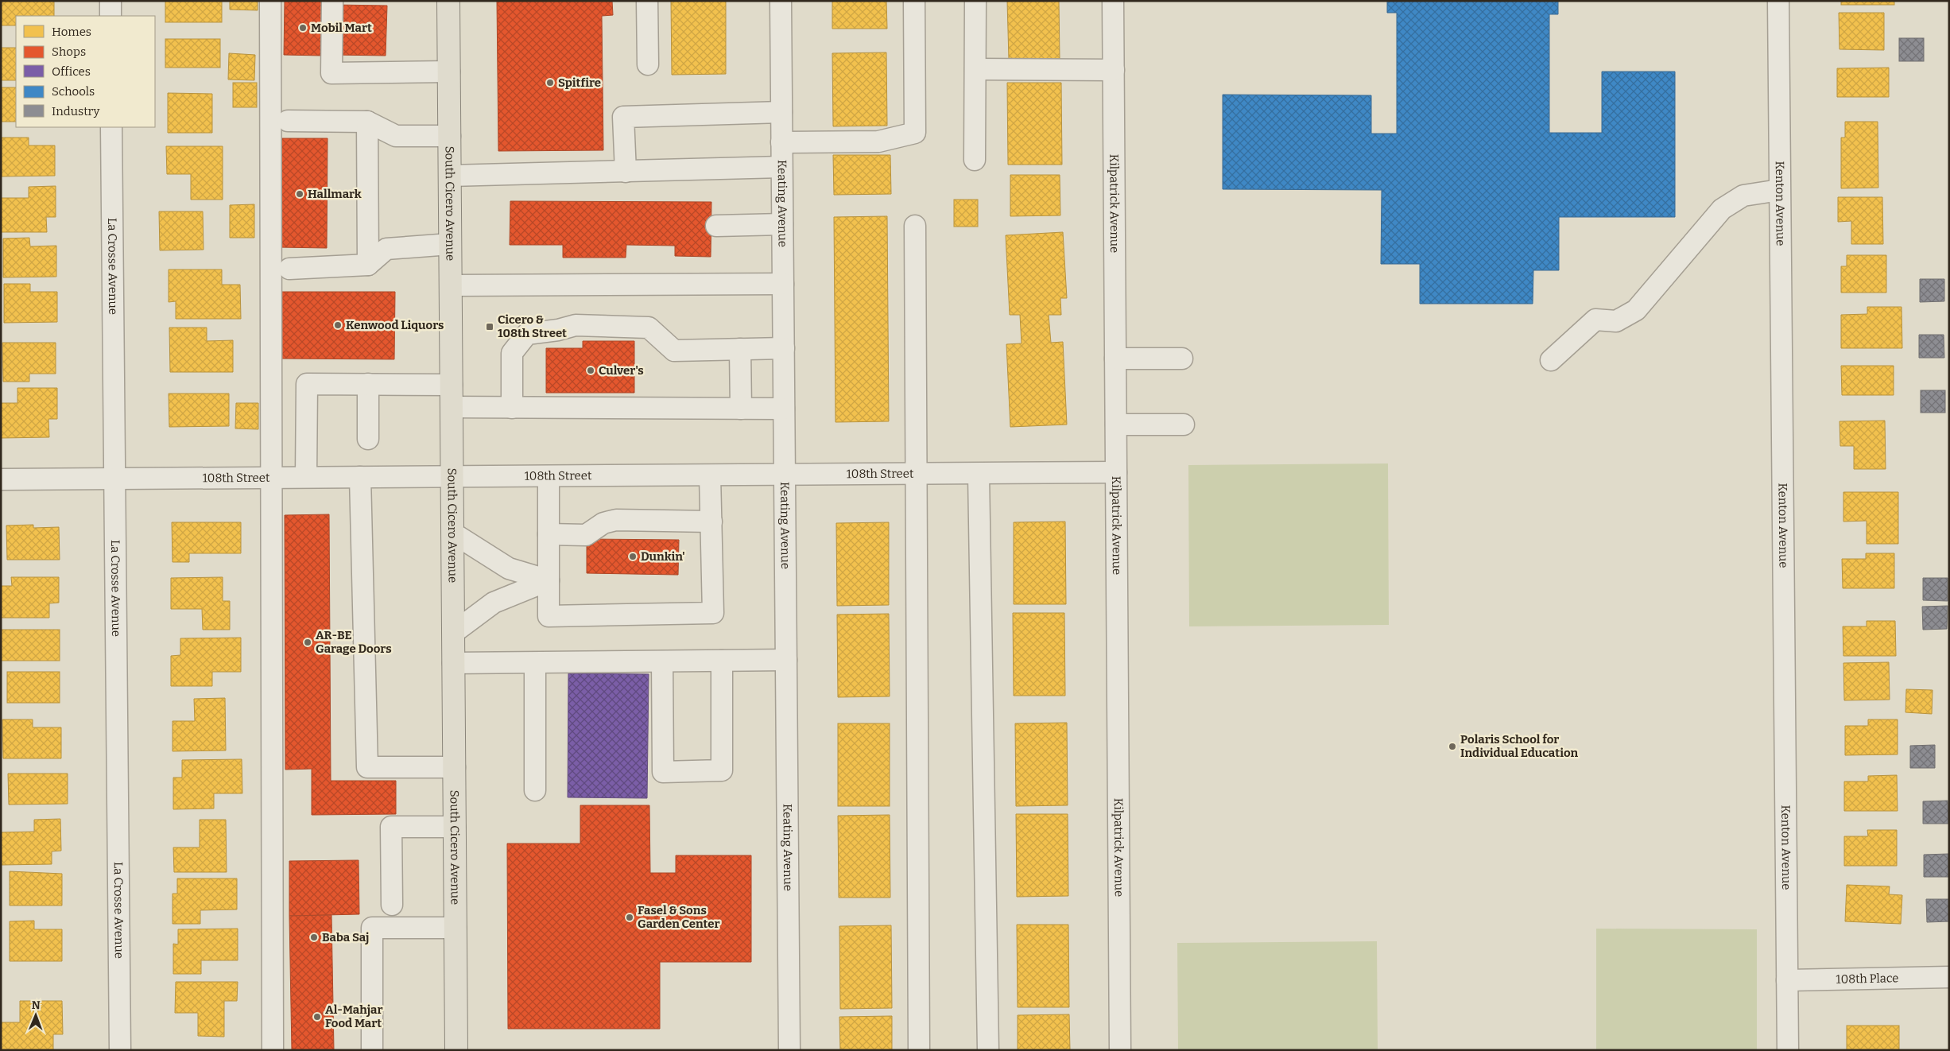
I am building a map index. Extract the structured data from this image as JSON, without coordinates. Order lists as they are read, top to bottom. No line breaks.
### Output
{"streets":{"main road":["South Cicero Avenue"],"street":["Keating Avenue","Kilpatrick Avenue","Kenton Avenue","La Crosse Avenue","108th Street","108th Place"]},"crossings":[["South Cicero Avenue","108th Street"],["Keating Avenue","108th Street"],["Kilpatrick Avenue","108th Street"],["Kenton Avenue","108th Place"],["La Crosse Avenue","108th Street"]],"places":{"other":["Mobil Mart","Spitfire","Hallmark","Kenwood Liquors","Culver's","Dunkin'","AR-BE Garage Doors","Polaris School for Individual Education","Fasel & Sons Garden Center","Baba Saj","Al-Mahjar Food Mart"],"transit":["Cicero & 108th Street"]},"legend":["Homes","Shops","Offices","Schools","Industry"],"north":"top"}
